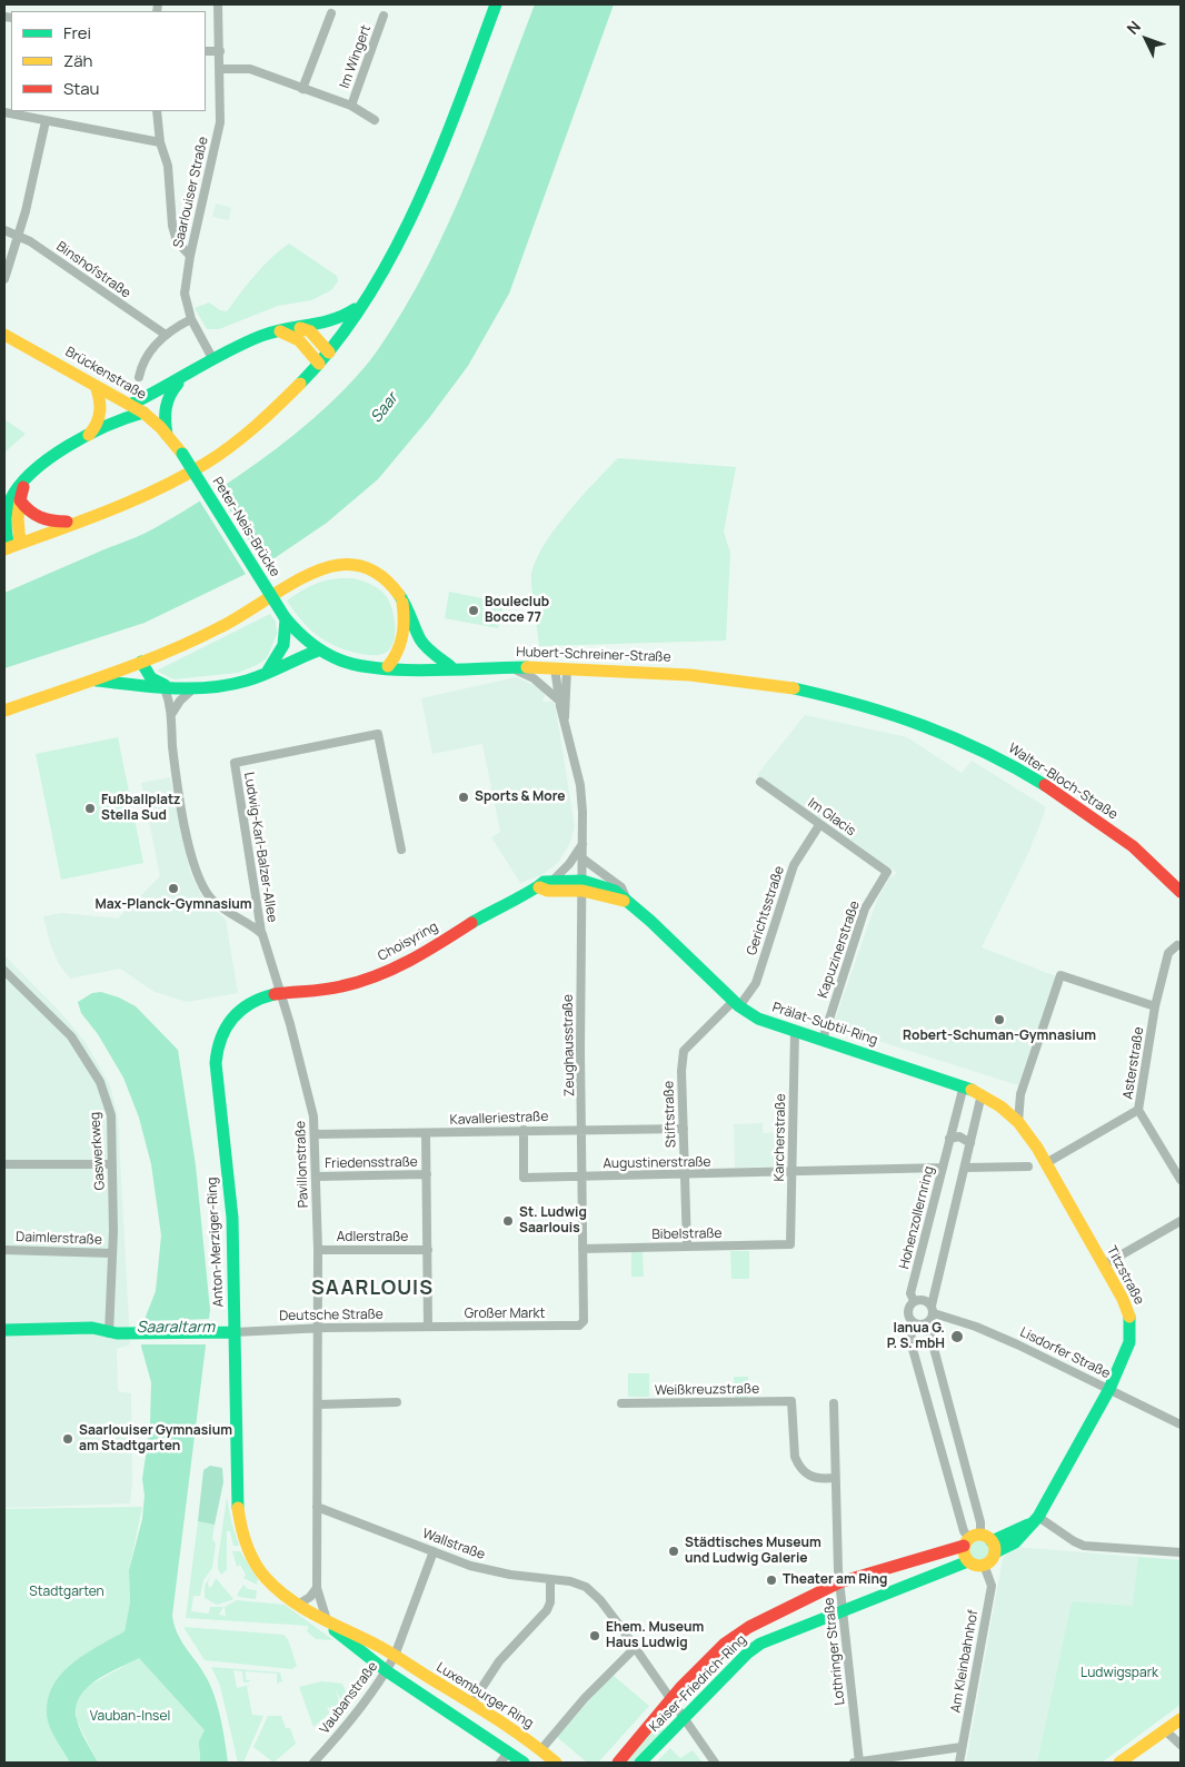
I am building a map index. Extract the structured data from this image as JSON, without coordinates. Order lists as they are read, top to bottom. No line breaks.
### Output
{"streets":{"street":["Im Wingert","Saarlouiser Straße","Binshofstraße","Brückenstraße","Peter-Neis-Brücke","Hubert-Schreiner-Straße","Walter-Bloch-Straße","Im Glacis","Ludwig-Karl-Balzer-Allee","Gerichtsstraße","Choisyring","Kapuzinerstraße","Prälat-Subtil-Ring","Zeughausstraße","Asterstraße","Stiftstraße","Kavalleriestraße","Karcherstraße","Gaswerkweg","Friedensstraße","Augustinerstraße","Pavillonstraße","Hohenzollernring","Bibelstraße","Adlerstraße","Daimlerstraße","Anton-Merziger-Ring","Titzstraße","Großer Markt","Deutsche Straße","Lisdorfer Straße","Weißkreuzstraße","Wallstraße","Lothringer Straße","Am Kleinbahnhof","Kaiser-Friedrich-Ring","Luxemburger Ring","Vaubanstraße"]},"crossings":[["Im Wingert","Saarlouiser Straße"],["Brückenstraße","Peter-Neis-Brücke"],["Peter-Neis-Brücke","Hubert-Schreiner-Straße"],["Hubert-Schreiner-Straße","Walter-Bloch-Straße"],["Hubert-Schreiner-Straße","Zeughausstraße"],["Im Glacis","Gerichtsstraße"],["Im Glacis","Kapuzinerstraße"],["Ludwig-Karl-Balzer-Allee","Pavillonstraße"],["Gerichtsstraße","Prälat-Subtil-Ring"],["Gerichtsstraße","Stiftstraße"],["Choisyring","Prälat-Subtil-Ring"],["Choisyring","Zeughausstraße"],["Choisyring","Pavillonstraße"],["Choisyring","Anton-Merziger-Ring"],["Kapuzinerstraße","Prälat-Subtil-Ring"],["Prälat-Subtil-Ring","Zeughausstraße"],["Prälat-Subtil-Ring","Stiftstraße"],["Prälat-Subtil-Ring","Karcherstraße"],["Prälat-Subtil-Ring","Hohenzollernring"],["Prälat-Subtil-Ring","Titzstraße"],["Zeughausstraße","Kavalleriestraße"],["Zeughausstraße","Augustinerstraße"],["Zeughausstraße","Bibelstraße"],["Zeughausstraße","Großer Markt"],["Stiftstraße","Kavalleriestraße"],["Stiftstraße","Augustinerstraße"],["Stiftstraße","Bibelstraße"],["Kavalleriestraße","Augustinerstraße"],["Kavalleriestraße","Pavillonstraße"],["Karcherstraße","Augustinerstraße"],["Karcherstraße","Bibelstraße"],["Gaswerkweg","Daimlerstraße"],["Friedensstraße","Pavillonstraße"],["Augustinerstraße","Hohenzollernring"],["Pavillonstraße","Adlerstraße"],["Pavillonstraße","Anton-Merziger-Ring"],["Pavillonstraße","Deutsche Straße"],["Pavillonstraße","Wallstraße"],["Hohenzollernring","Lisdorfer Straße"],["Bibelstraße","Großer Markt"],["Anton-Merziger-Ring","Deutsche Straße"],["Anton-Merziger-Ring","Luxemburger Ring"],["Anton-Merziger-Ring","Vaubanstraße"],["Titzstraße","Lisdorfer Straße"],["Großer Markt","Deutsche Straße"],["Weißkreuzstraße","Lothringer Straße"],["Wallstraße","Vaubanstraße"],["Lothringer Straße","Kaiser-Friedrich-Ring"],["Luxemburger Ring","Vaubanstraße"]],"districts":["SAARLOUIS"],"water":["Saar","Saaraltarm"],"parks":["Stadtgarten","Ludwigspark","Vauban-Insel"],"places":["Bouleclub Bocce 77","Sports & More","Fußballplatz Stella Sud","Max-Planck-Gymnasium","Robert-Schuman-Gymnasium","St. Ludwig Saarlouis","Ianua G. P. S. mbH","Saarlouiser Gymnasium am Stadtgarten","Städtisches Museum und Ludwig Galerie","Theater am Ring","Ehem. Museum Haus Ludwig"],"legend":["Frei","Zäh","Stau"],"north":"top left"}
